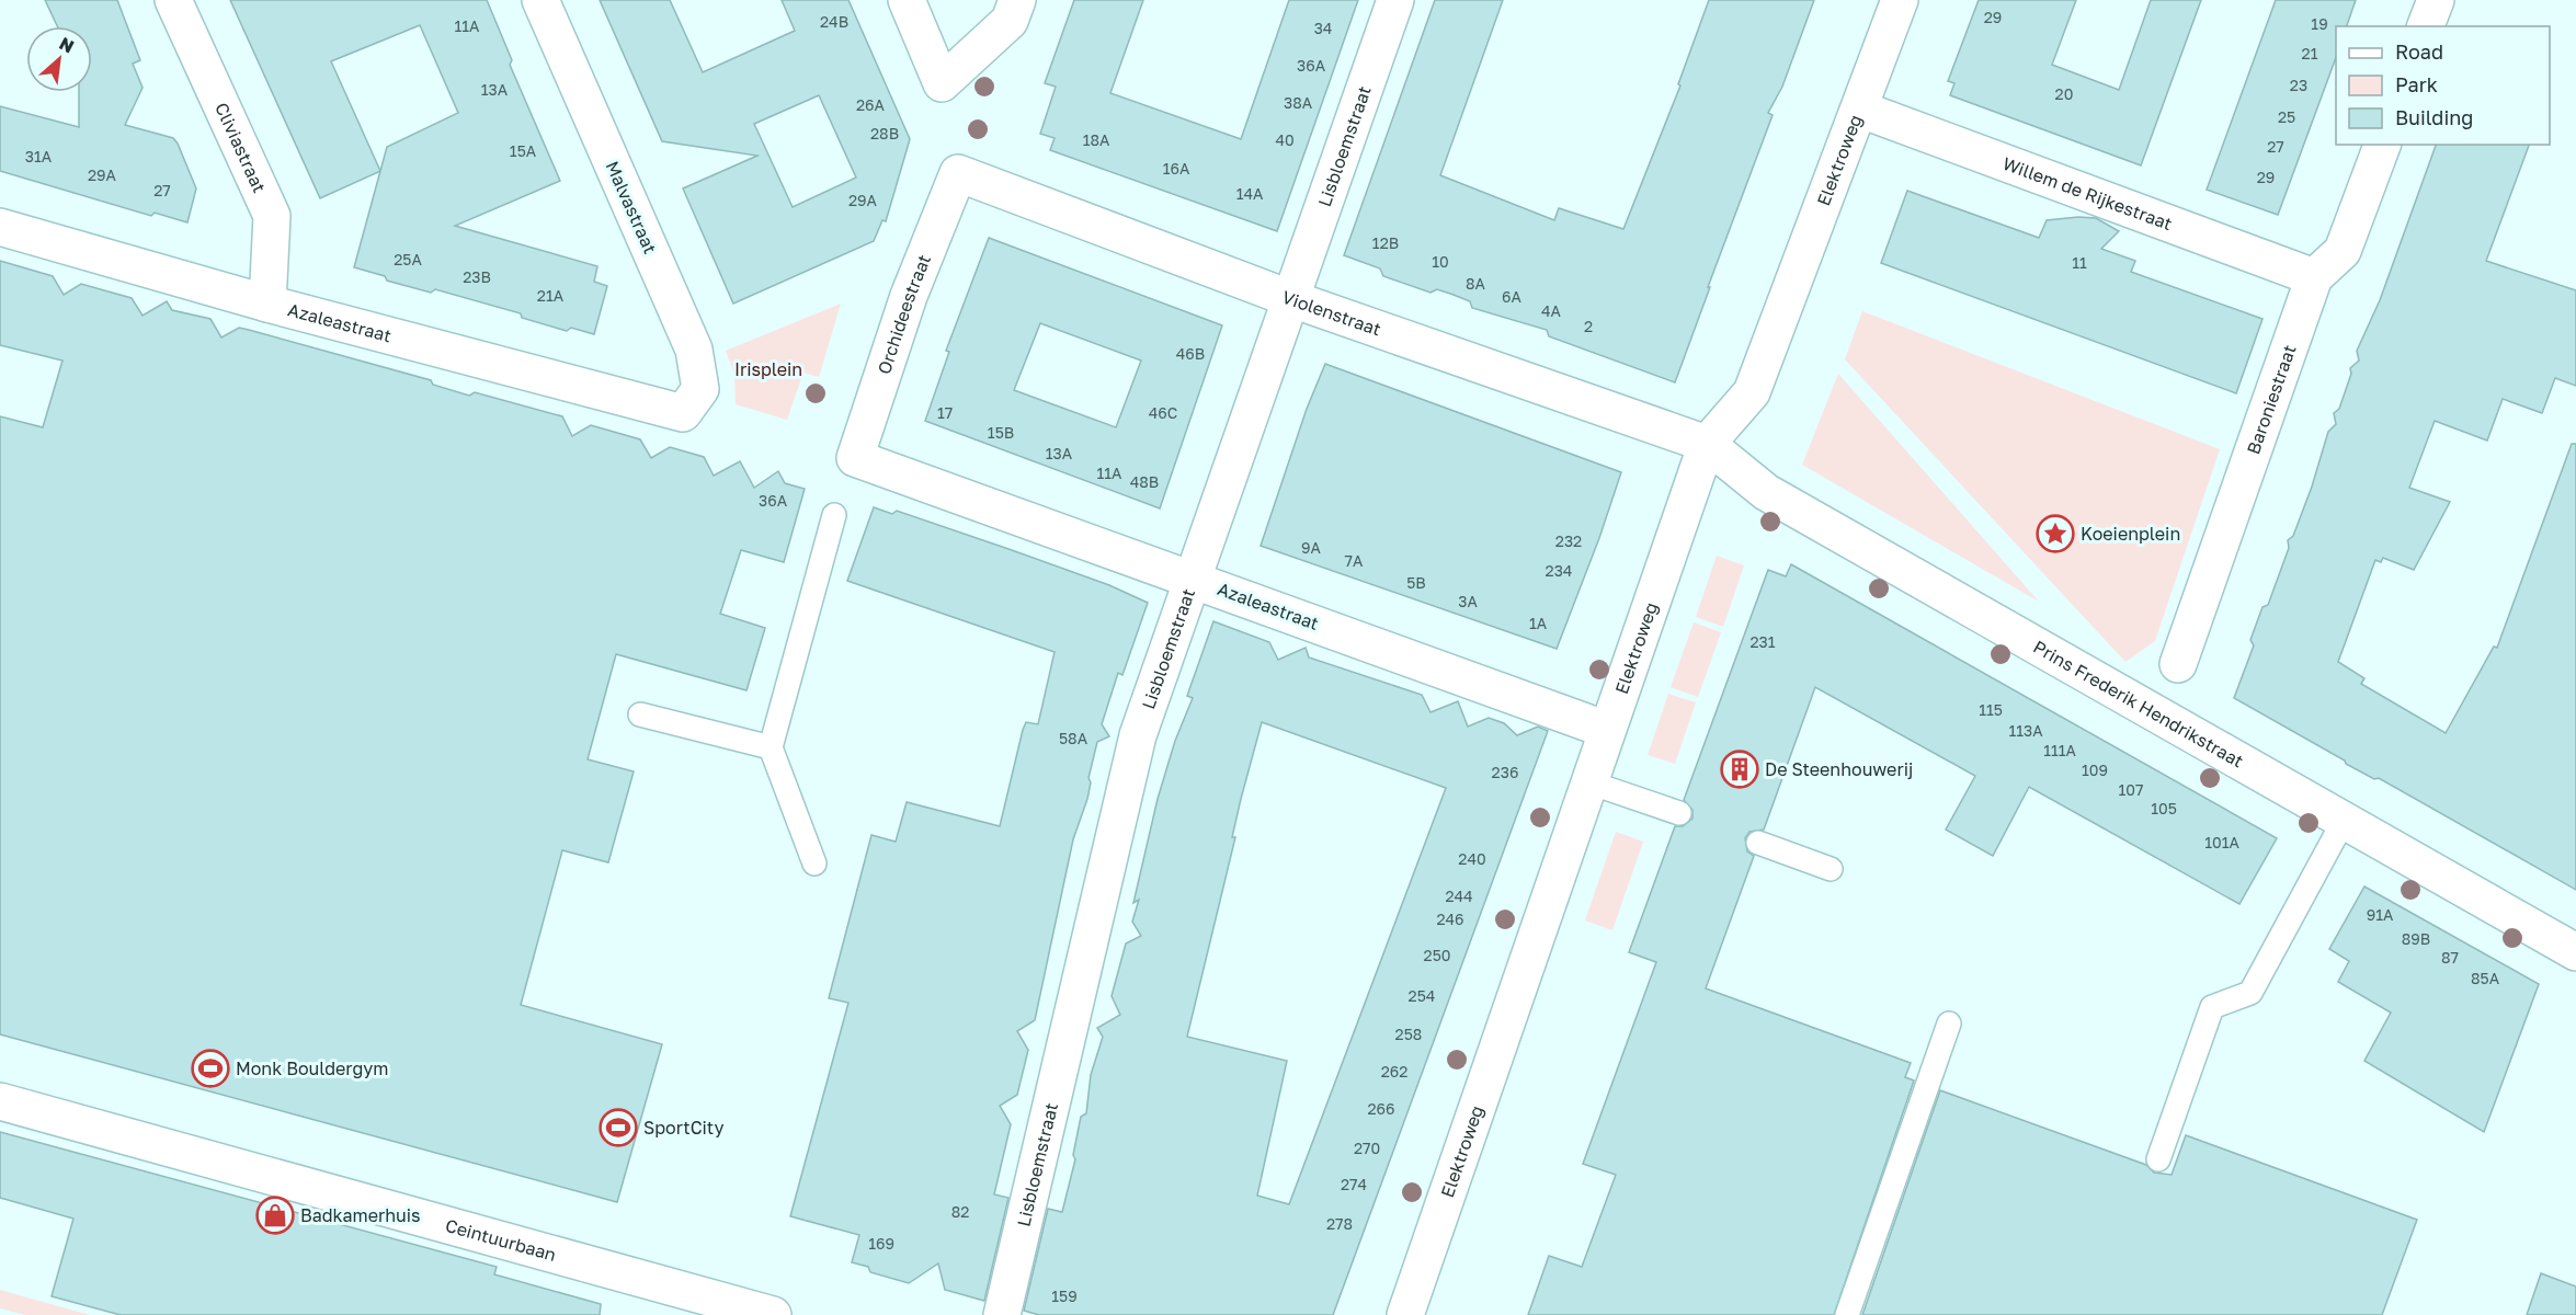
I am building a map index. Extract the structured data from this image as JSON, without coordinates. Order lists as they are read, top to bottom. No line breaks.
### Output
{"streets":{"street":["Lisbloemstraat","Cliviastraat","Elektroweg","Willem de Rijkestraat","Malvastraat","Violenstraat","Orchideestraat","Azaleastraat","Baroniestraat","Prins Frederik Hendrikstraat","Ceintuurbaan"]},"crossings":[["Lisbloemstraat","Violenstraat"],["Lisbloemstraat","Azaleastraat"],["Cliviastraat","Azaleastraat"],["Elektroweg","Willem de Rijkestraat"],["Elektroweg","Violenstraat"],["Elektroweg","Azaleastraat"],["Elektroweg","Prins Frederik Hendrikstraat"],["Willem de Rijkestraat","Baroniestraat"],["Malvastraat","Azaleastraat"],["Violenstraat","Orchideestraat"],["Violenstraat","Prins Frederik Hendrikstraat"],["Orchideestraat","Azaleastraat"]],"parks":["Irisplein"],"places":{"place":["Koeienplein"],"building":["De Steenhouwerij"],"sports":["Monk Bouldergym","SportCity"],"shop":["Badkamerhuis"]},"house_numbers":["29","24B","19","11A","34","21","36A","23","13A","20","38A","26A","25","28B","18A","40","27","15A","31A","16A","29A","29","27","14A","29A","12B","25A","10","11","23B","8A","21A","6A","4A","2","46B","17","46C","15B","13A","11A","48B","36A","232","9A","7A","234","5B","3A","1A","231","115","113A","58A","111A","109","236","107","105","101A","240","244","91A","246","89B","250","87","85A","254","258","262","266","270","274","82","278","169","159"],"legend":["Road","Park","Building"],"north":"top right"}
